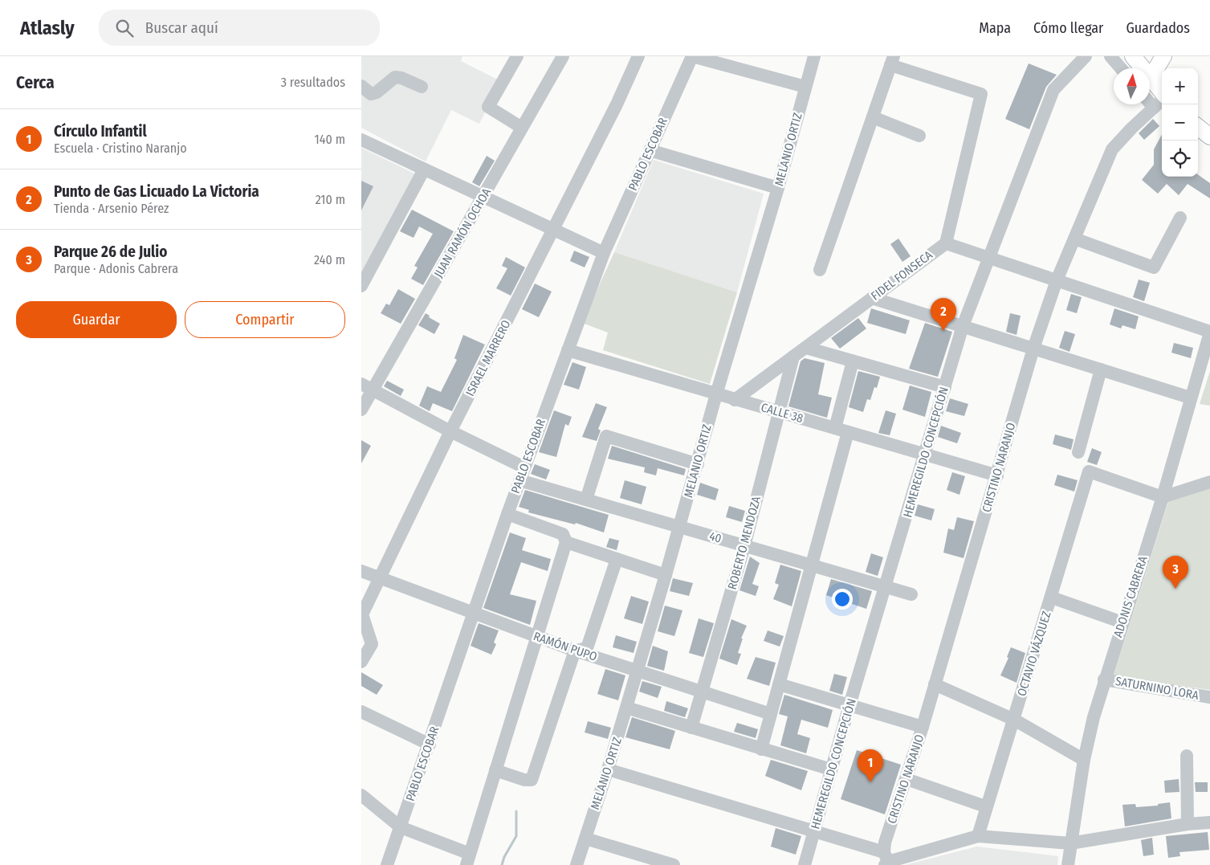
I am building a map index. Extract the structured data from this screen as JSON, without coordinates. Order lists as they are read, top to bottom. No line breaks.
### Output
{"streets":{"street":["MELANIO ORTIZ","PABLO ESCOBAR","JUAN RAMÓN OCHOA","FIDEL FONSECA","ISRAEL MARRERO","CALLE 38","HEMEREGILDO CONCEPCIÓN","CRISTINO NARANJO","40","ROBERTO MENDOZA","ADONIS CABRERA","RAMÓN PUPO","OCTAVIO VÁZQUEZ","SATURNINO LORA"]},"crossings":[["MELANIO ORTIZ","CALLE 38"],["MELANIO ORTIZ","40"],["MELANIO ORTIZ","RAMÓN PUPO"],["PABLO ESCOBAR","CALLE 38"],["PABLO ESCOBAR","40"],["PABLO ESCOBAR","RAMÓN PUPO"],["FIDEL FONSECA","CALLE 38"],["FIDEL FONSECA","ROBERTO MENDOZA"],["ISRAEL MARRERO","RAMÓN PUPO"],["CALLE 38","HEMEREGILDO CONCEPCIÓN"],["CALLE 38","CRISTINO NARANJO"],["CALLE 38","ROBERTO MENDOZA"],["HEMEREGILDO CONCEPCIÓN","40"],["40","ROBERTO MENDOZA"],["ROBERTO MENDOZA","RAMÓN PUPO"],["ADONIS CABRERA","OCTAVIO VÁZQUEZ"],["ADONIS CABRERA","SATURNINO LORA"]],"north":"top","page":{"header":"Atlasly","search":"Buscar aquí","nav":["Mapa","Cómo llegar","Guardados"],"heading":["Cerca","3 resultados"],"map_buttons":["+","−"],"list":[{"mark":"1","name":"Círculo Infantil","note":"Escuela · Cristino Naranjo","value":"140 m"},{"mark":"2","name":"Punto de Gas Licuado La Victoria","note":"Tienda · Arsenio Pérez","value":"210 m"},{"mark":"3","name":"Parque 26 de Julio","note":"Parque · Adonis Cabrera","value":"240 m"}],"buttons":["Guardar","Compartir"],"pins":["2","3","1"]}}
